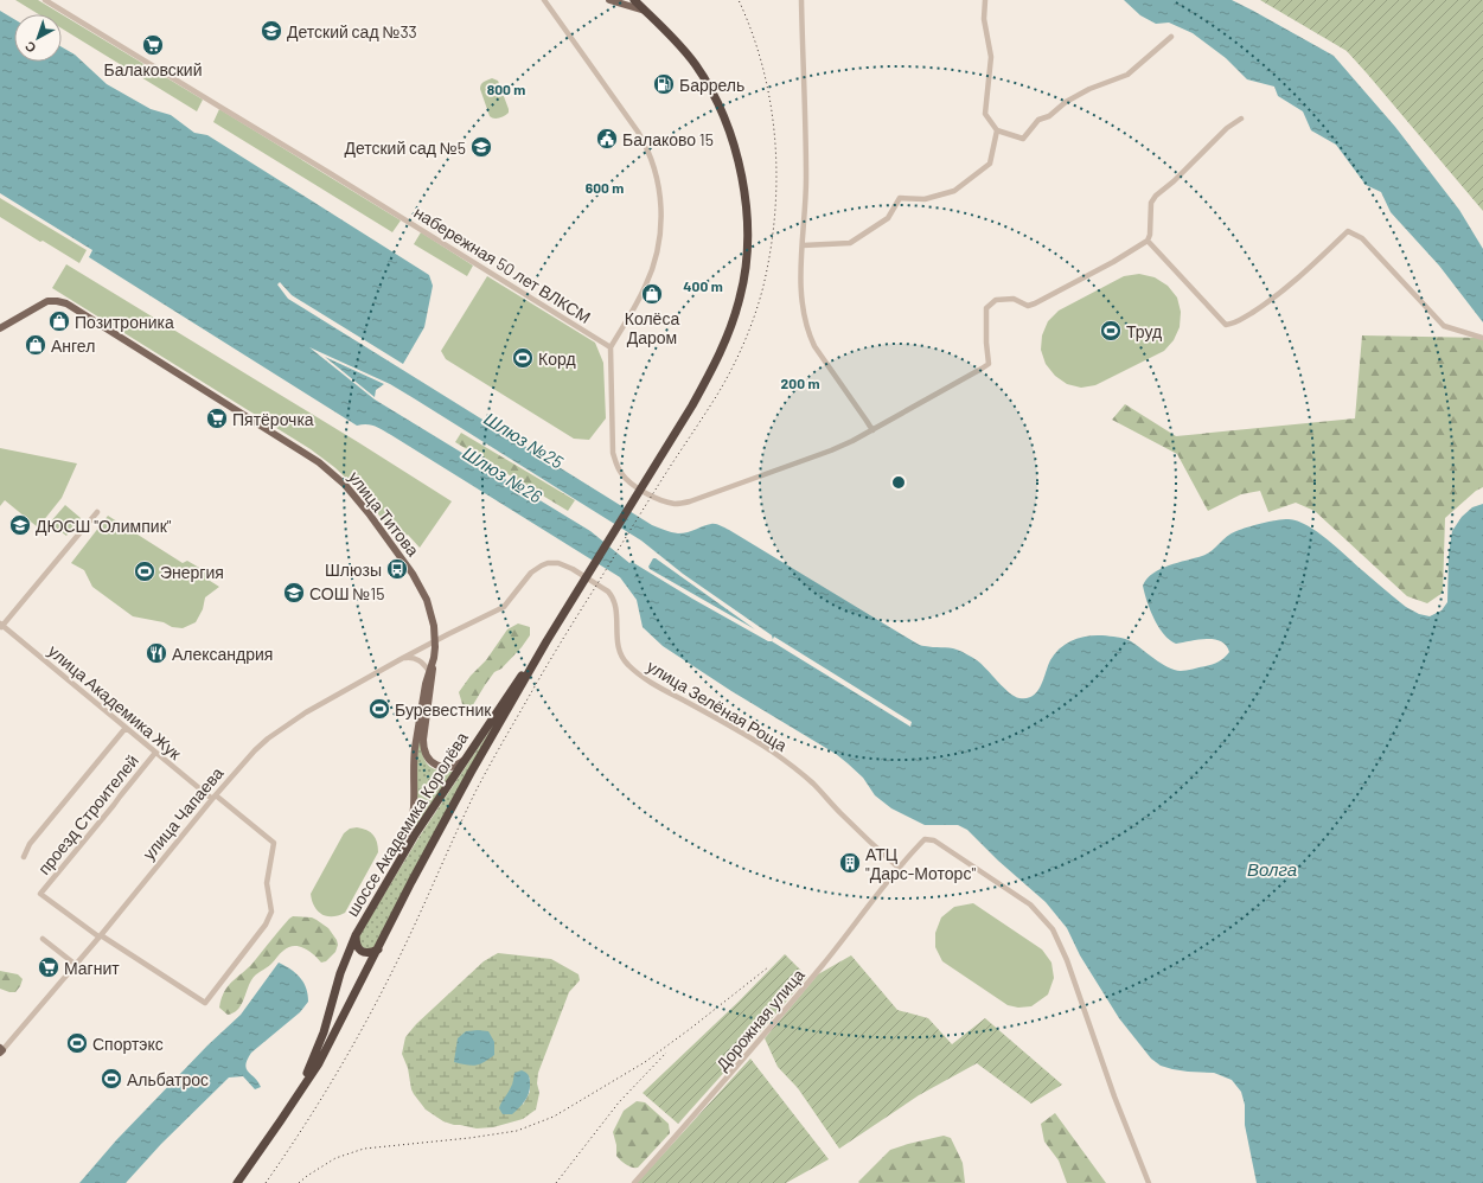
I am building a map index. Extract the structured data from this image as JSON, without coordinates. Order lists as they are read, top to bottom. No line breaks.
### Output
{"streets":{"highway":["шоссе Академика Королёва"],"main road":["улица Титова"],"street":["набережная 50 лет ВЛКСМ","улица Академика Жук","улица Зелёная Роща","улица Чапаева","проезд Строителей","Дорожная улица"]},"crossings":[["улица Титова","улица Зелёная Роща"],["улица Титова","улица Чапаева"],["улица Титова","шоссе Академика Королёва"],["улица Академика Жук","улица Чапаева"],["улица Академика Жук","проезд Строителей"],["улица Зелёная Роща","улица Чапаева"],["улица Зелёная Роща","Дорожная улица"],["улица Чапаева","проезд Строителей"]],"water":["Шлюз №25","Шлюз №26","Волга"],"places":{"school or university":["Детский сад №33","Детский сад №5","ДЮСШ \"Олимпик\"","СОШ №15"],"supermarket":["Балаковский","Пятёрочка","Магнит"],"fuel station":["Баррель"],"public building":["Балаково 15"],"shop":["Колёса Даром","Позитроника","Ангел"],"sports":["Труд","Корд","Энергия","Буревестник","Спортэкс","Альбатрос"],"bus stop":["Шлюзы"],"restaurant":["Александрия"],"building":["АТЦ \"Дарс-Моторс\""]},"north":"bottom left","rings":["800 m","600 m","400 m","200 m"]}
